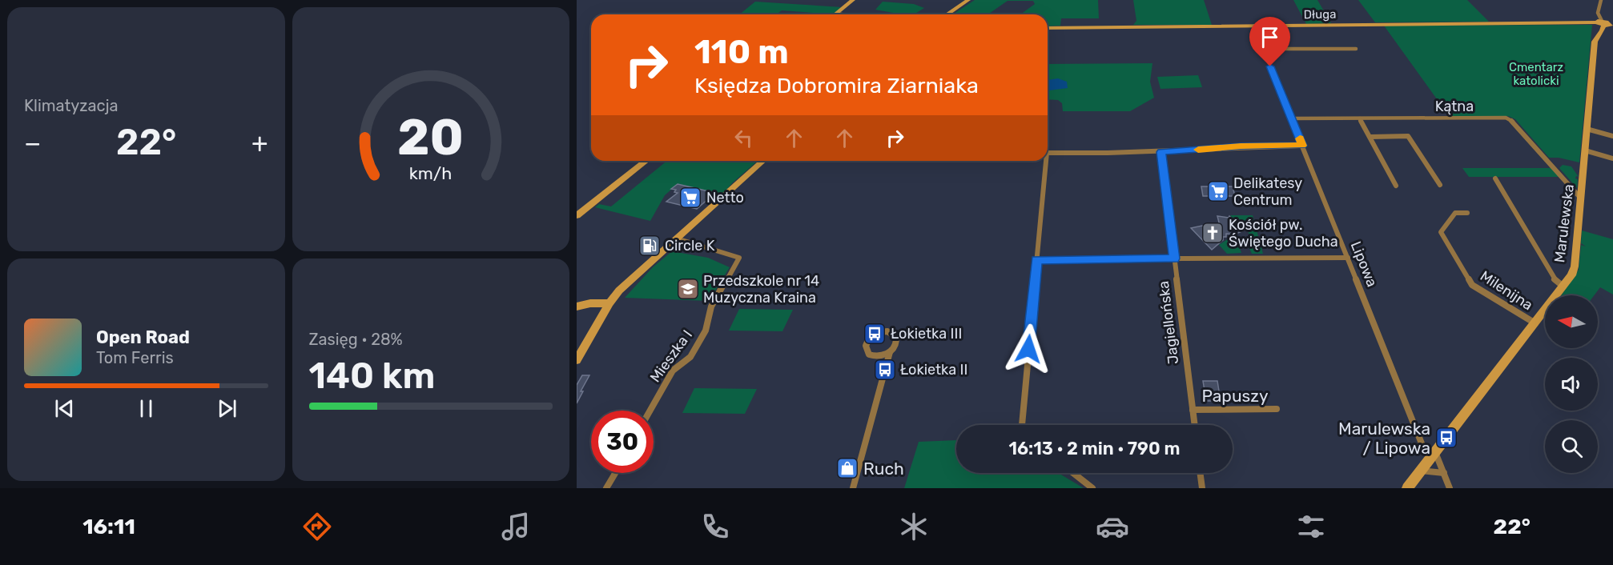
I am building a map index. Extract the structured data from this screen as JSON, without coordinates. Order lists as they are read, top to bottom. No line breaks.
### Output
{"streets":{"street":["Długa","Kątna","Marulewska","Lipowa","Milenijna","Jagiellońska","Mieszka I","Papuszy"]},"crossings":[["Długa","Marulewska"],["Długa","Lipowa"],["Kątna","Marulewska"],["Kątna","Lipowa"],["Marulewska","Lipowa"],["Marulewska","Milenijna"],["Jagiellońska","Papuszy"]],"parks":["Cmentarz katolicki"],"places":{"supermarket":["Delikatesy Centrum","Netto"],"church":["Kościół pw. Świętego Ducha"],"fuel station":["Circle K"],"school or university":["Przedszkole nr 14 Muzyczna Kraina"],"bus stop":["Łokietka III","Łokietka II","Marulewska / Lipowa"],"shop":["Ruch"]},"north":"left","page":{"tile":["Klimatyzacja",["Zasięg · 28%","140 km"]],"turn":["110 m","Księdza Dobromira Ziarniaka"],"heat":["−","22°","+"],"song":["Open Road","Tom Ferris"],"limit":"30","trip":"16:13 · 2 min · 790 m","tabs":["16:11","22°"],"gauge":["20","km/h"]}}
